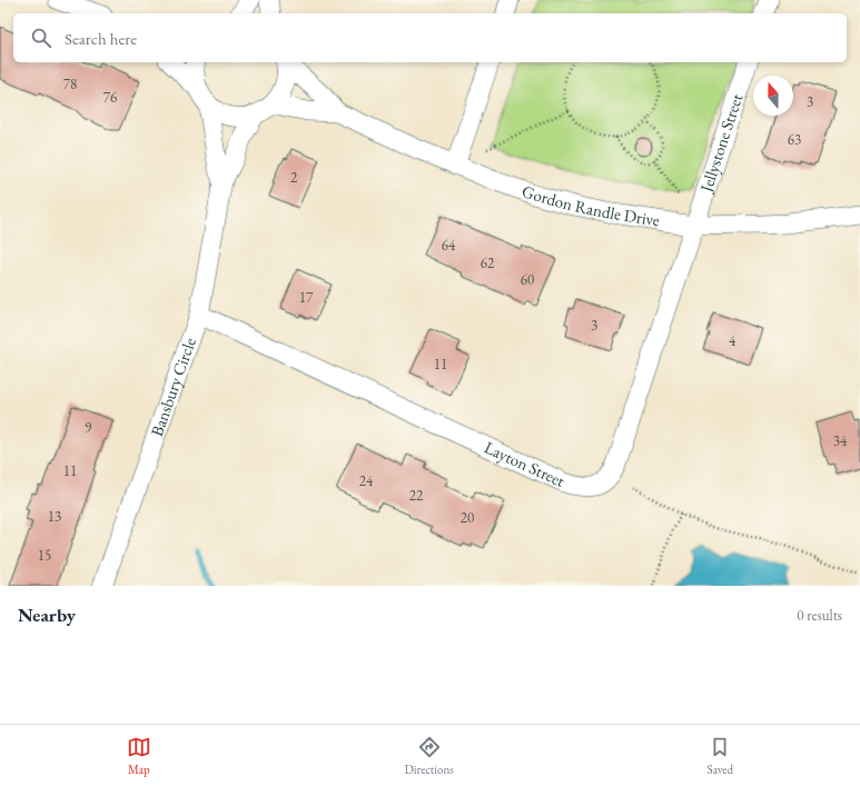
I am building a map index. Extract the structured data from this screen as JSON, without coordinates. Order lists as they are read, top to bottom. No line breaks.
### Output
{"streets":{"street":["Jellystone Street","Gordon Randle Drive","Bansbury Circle","Layton Street"]},"crossings":[["Jellystone Street","Gordon Randle Drive"],["Jellystone Street","Layton Street"],["Gordon Randle Drive","Layton Street"],["Bansbury Circle","Layton Street"]],"house_numbers":["78","76","3","63","2","64","62","60","17","3","4","11","9","34","11","24","22","13","20","15"],"north":"top","page":{"search":"Search here","heading":["Nearby","0 results"],"nav":["Map","Directions","Saved"]}}
